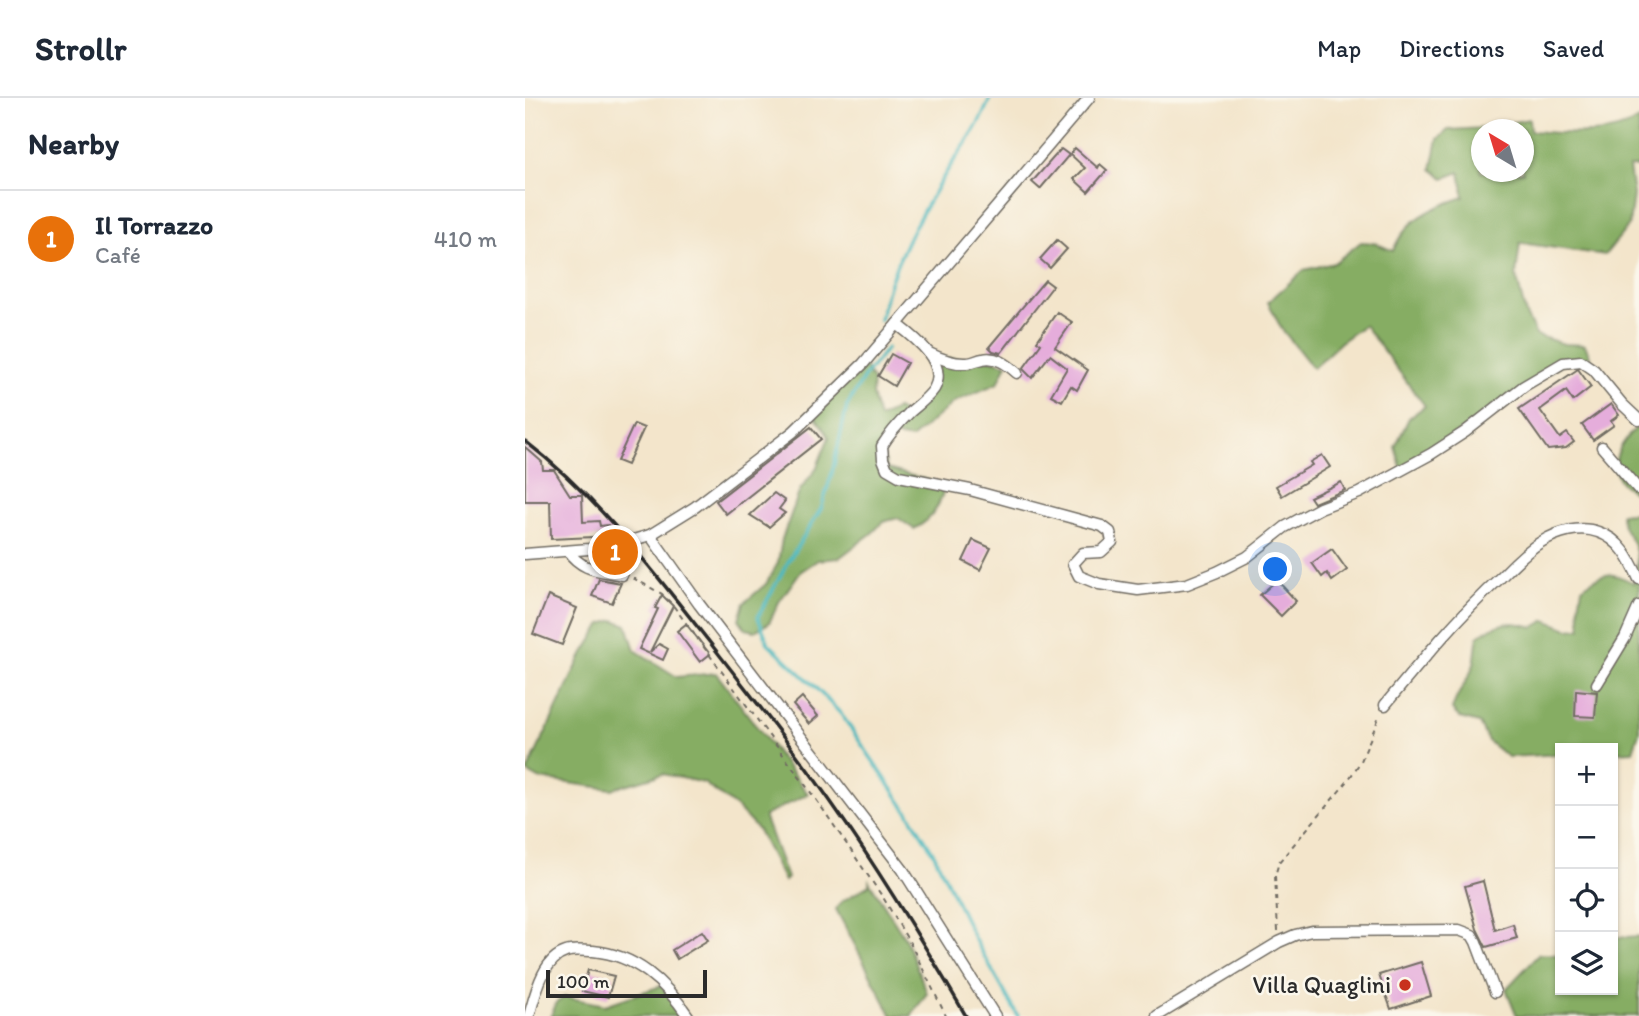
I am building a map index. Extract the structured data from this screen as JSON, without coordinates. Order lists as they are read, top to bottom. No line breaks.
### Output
{"places":["Villa Quaglini"],"scale_bar":"100 m","north":"top left","page":{"header":"Strollr","nav":["Map","Directions","Saved"],"heading":"Nearby","list":[{"mark":"1","name":"Il Torrazzo","note":"Café","value":"410 m"}],"pins":"1","map_buttons":["+","−"],"scale":"100 m"}}
